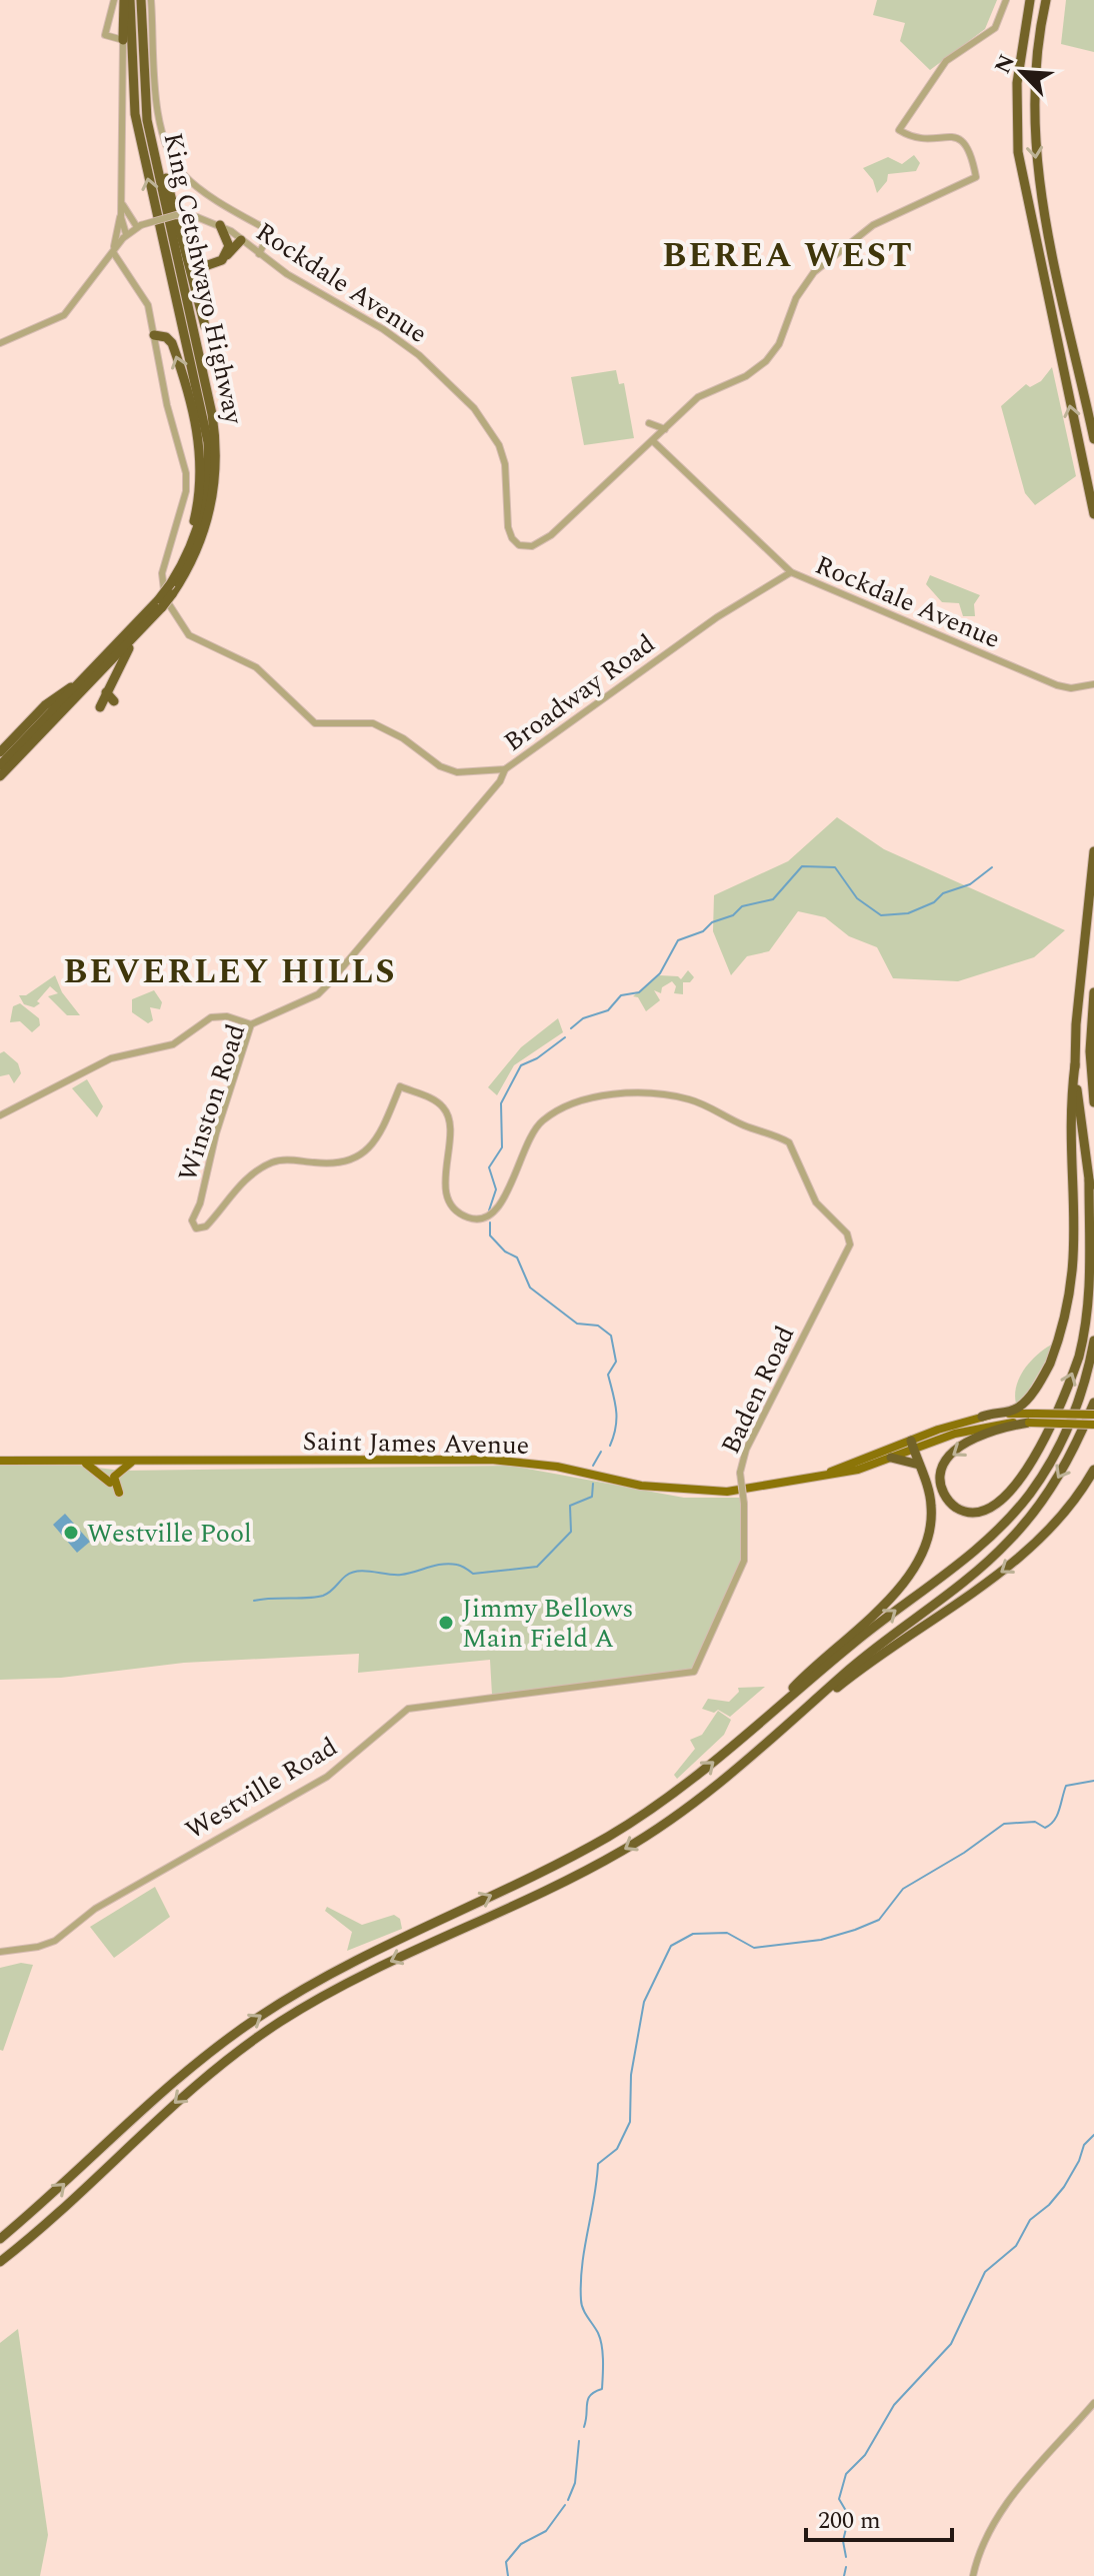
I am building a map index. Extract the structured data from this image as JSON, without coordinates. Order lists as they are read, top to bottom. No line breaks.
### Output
{"streets":{"highway":["King Cetshwayo Highway"],"main road":["Saint James Avenue"],"street":["Rockdale Avenue","Broadway Road","Winston Road","Baden Road","Westville Road"]},"crossings":[["Rockdale Avenue","Broadway Road"],["Broadway Road","Winston Road"],["Winston Road","Baden Road"],["Baden Road","Westville Road"]],"districts":["BEREA WEST","BEVERLEY HILLS"],"places":["Westville Pool","Jimmy Bellows Main Field A"],"scale_bar":"200 m","north":"top left"}
